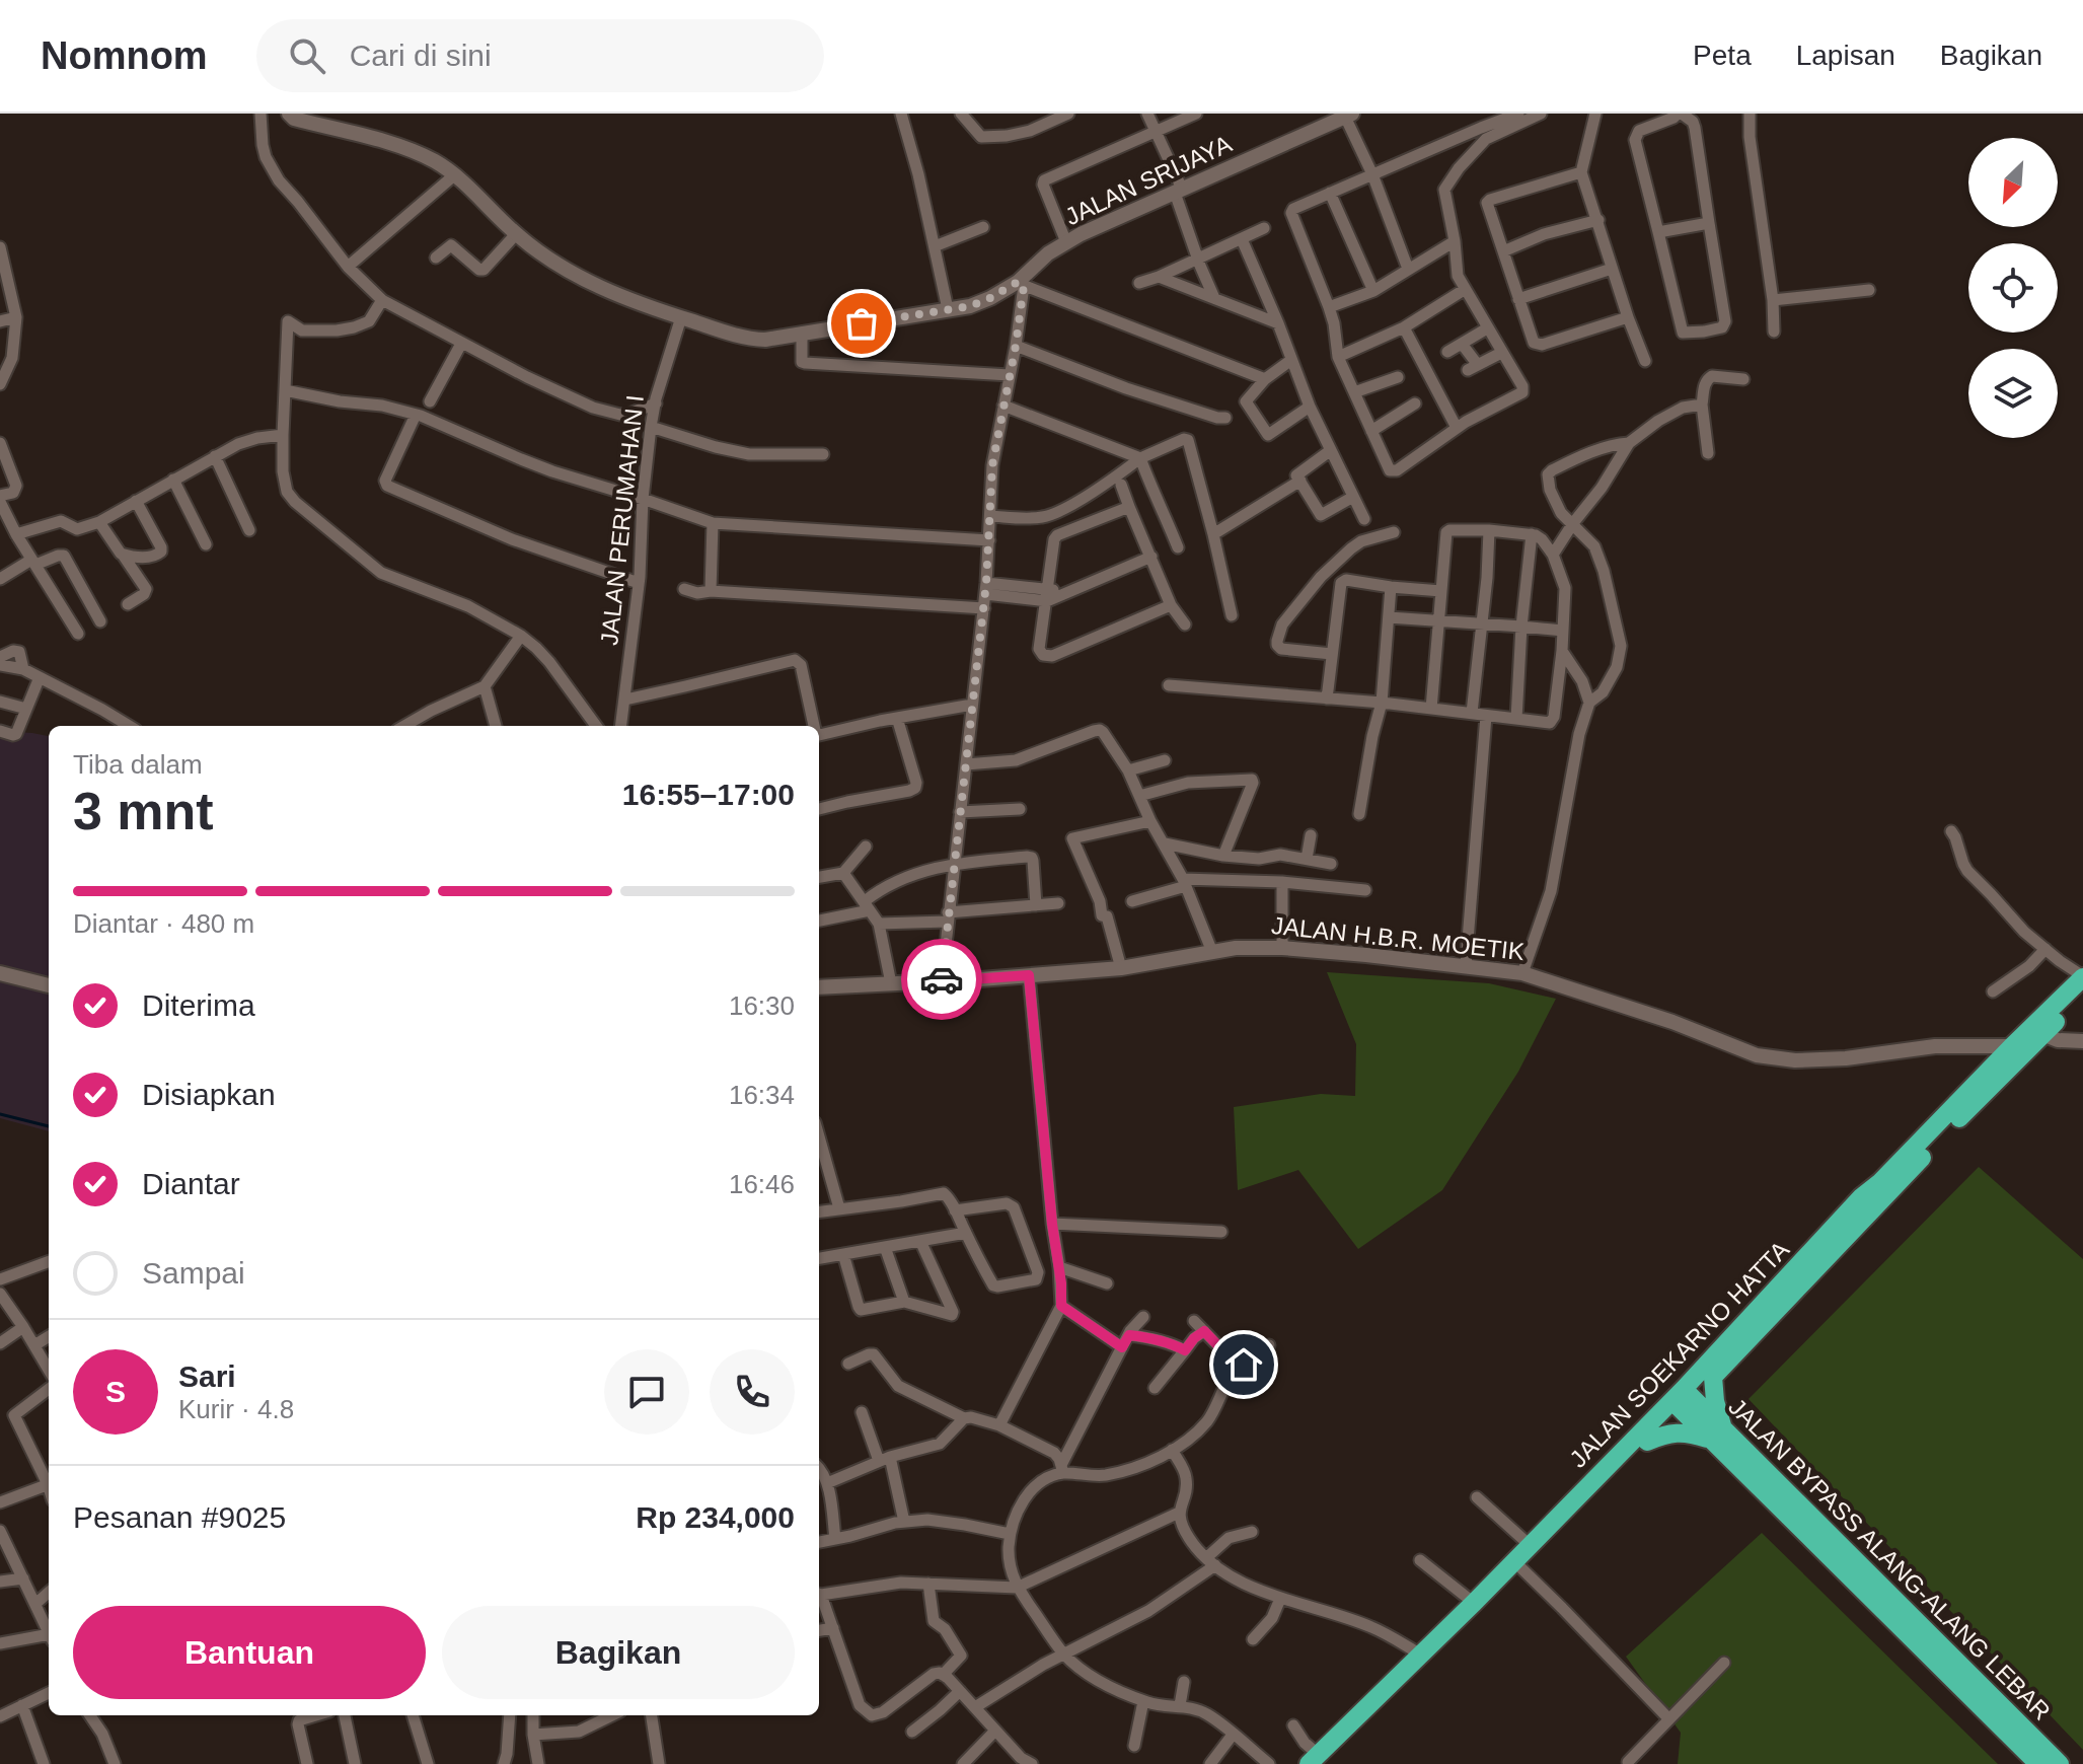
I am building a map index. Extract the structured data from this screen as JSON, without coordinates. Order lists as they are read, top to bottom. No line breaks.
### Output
{"streets":{"highway":["JALAN SOEKARNO HATTA","JALAN BYPASS ALANG-ALANG LEBAR"],"street":["JALAN SRIJAYA","JALAN PERUMAHAN I","JALAN H.B.R. MOETIK"]},"crossings":[["JALAN SRIJAYA","JALAN PERUMAHAN I"],["JALAN H.B.R. MOETIK","JALAN SOEKARNO HATTA"],["JALAN SOEKARNO HATTA","JALAN BYPASS ALANG-ALANG LEBAR"]],"north":"bottom left","page":{"header":"Nomnom","search":"Cari di sini","nav":["Peta","Lapisan","Bagikan"],"heading":["3 mnt","Tiba dalam","16:55–17:00"],"panel":["Sari","Kurir · 4.8","Pesanan #9025","Rp 234,000"],"bar":"Diantar · 480 m","list":[["Diterima","16:30"],["Disiapkan","16:34"],["Diantar","16:46"],"Sampai"],"round":"S","buttons":["Bantuan","Bagikan"]}}
